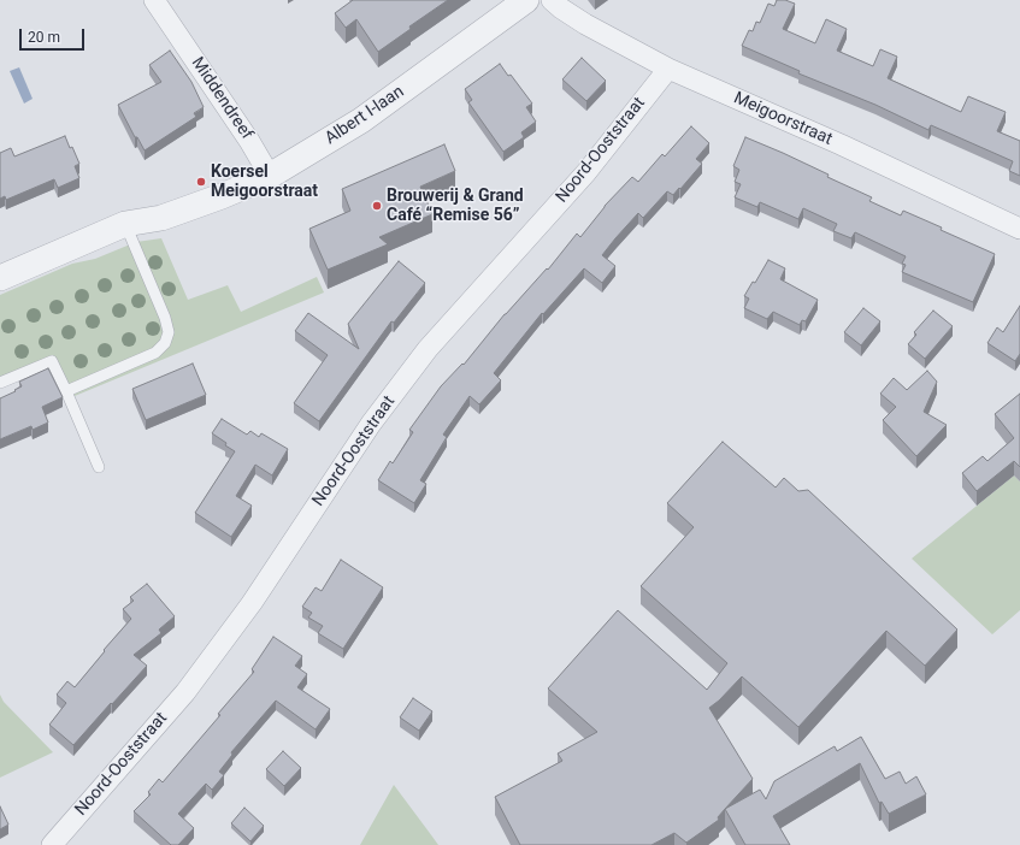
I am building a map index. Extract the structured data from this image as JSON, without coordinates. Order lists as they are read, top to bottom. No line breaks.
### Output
{"streets":{"street":["Middendreef","Albert I-laan","Meigoorstraat","Noord-Ooststraat"]},"crossings":[["Middendreef","Albert I-laan"],["Meigoorstraat","Noord-Ooststraat"]],"places":["Koersel Meigoorstraat","Brouwerij & Grand Café “Remise 56”"],"scale_bar":"20 m"}
